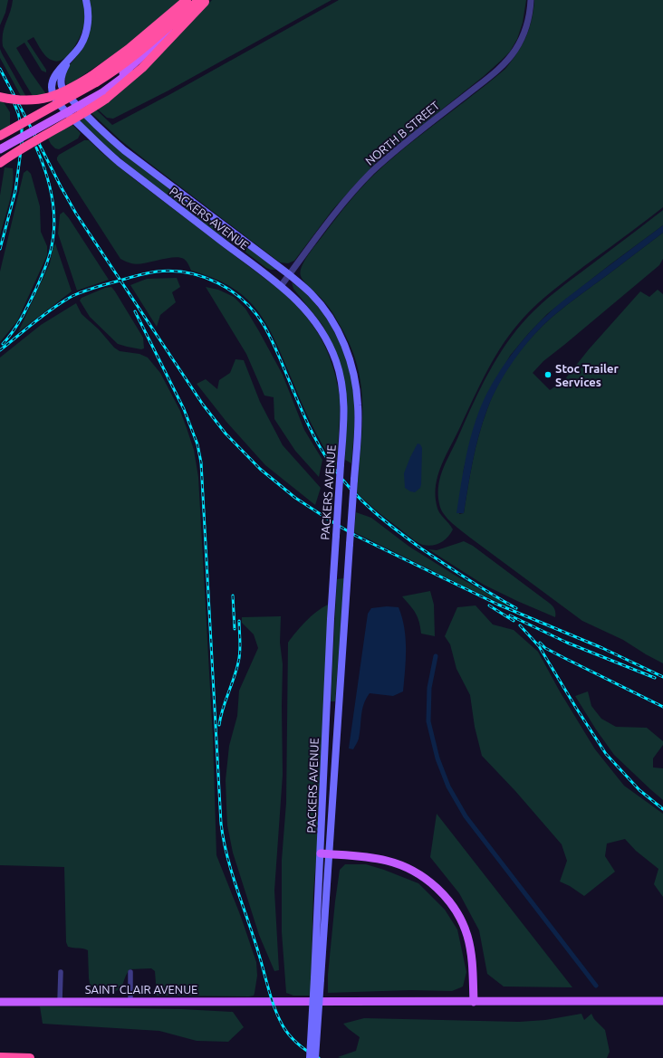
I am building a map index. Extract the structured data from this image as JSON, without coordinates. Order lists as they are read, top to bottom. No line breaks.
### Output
{"streets":{"main road":["PACKERS AVENUE","SAINT CLAIR AVENUE"],"street":["NORTH B STREET"]},"crossings":[["NORTH B STREET","PACKERS AVENUE"]],"places":["Stoc Trailer Services"]}
